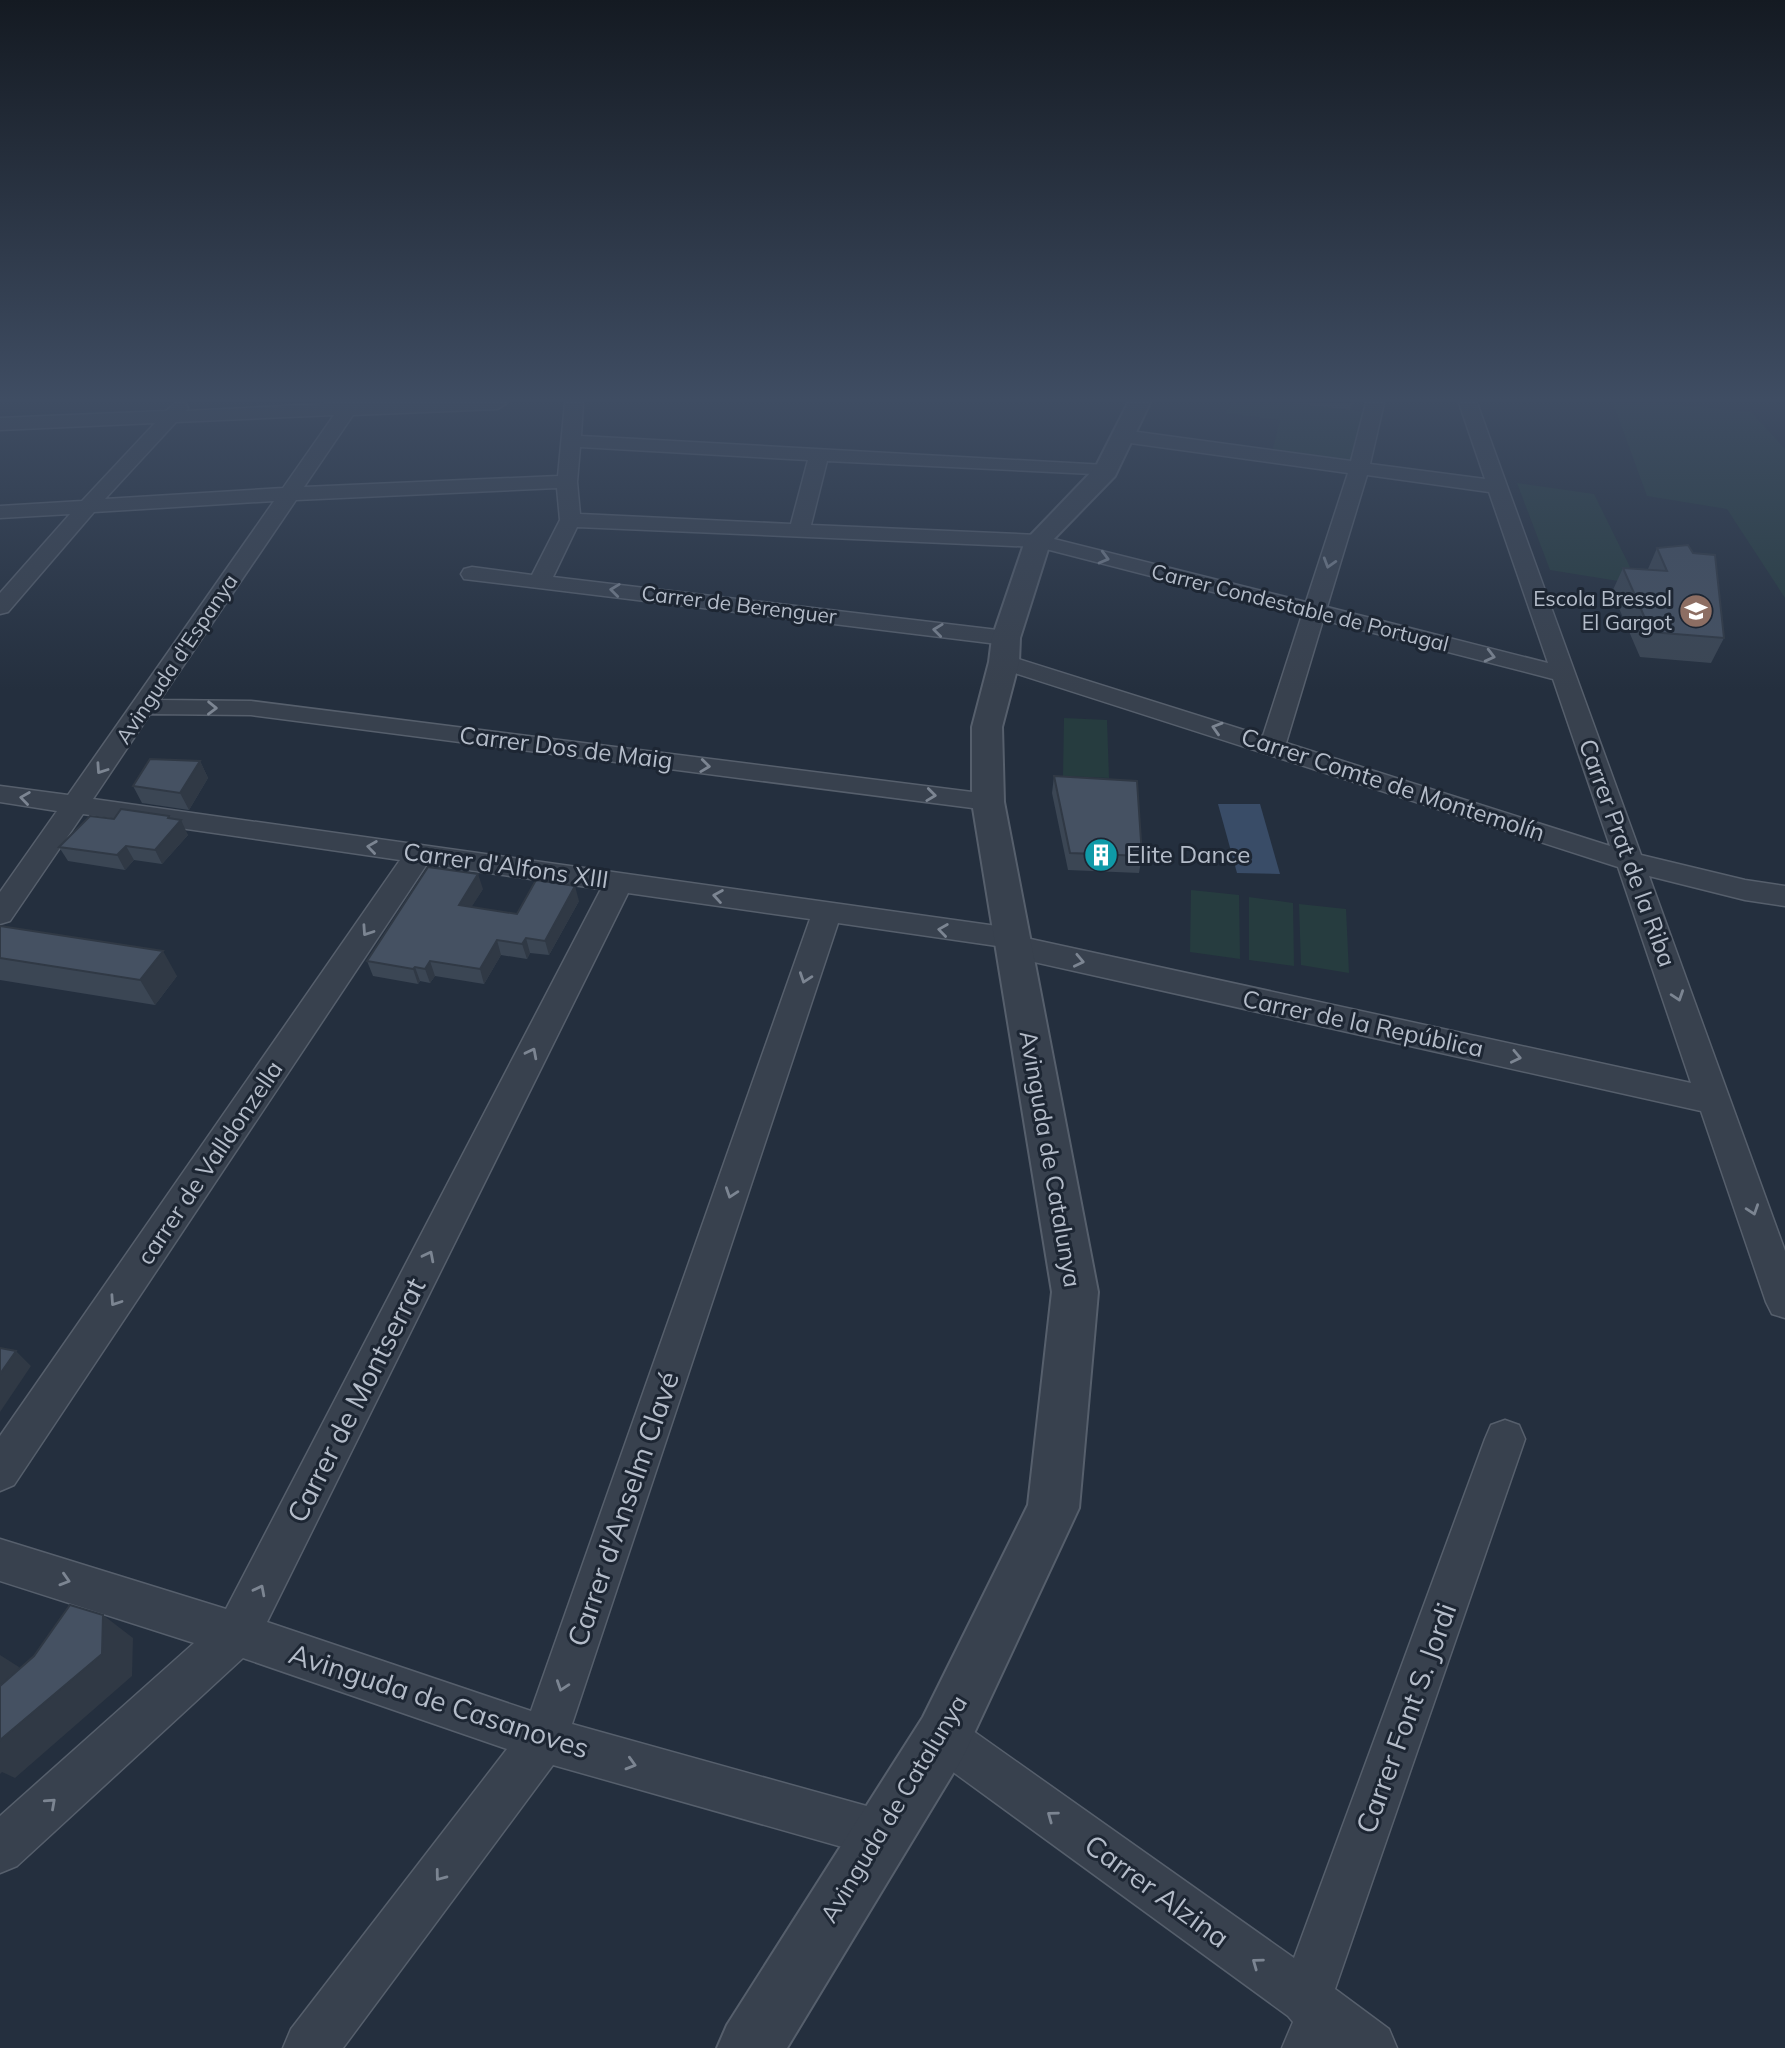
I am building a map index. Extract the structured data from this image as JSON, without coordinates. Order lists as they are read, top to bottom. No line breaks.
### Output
{"streets":{"street":["Carrer de Berenguer","Carrer Condestable de Portugal","Avinguda d'Espanya","Carrer Dos de Maig","Carrer Comte de Montemolín","Carrer Prat de la Riba","Carrer d'Alfons XIII","Carrer de la República","Avinguda de Catalunya","carrer de Valldonzella","Carrer de Montserrat","Carrer d'Anselm Clavé","Avinguda de Casanoves","Carrer Font S. Jordi","Carrer Alzina"]},"crossings":[["Carrer de Berenguer","Carrer Comte de Montemolín"],["Carrer de Berenguer","Avinguda de Catalunya"],["Carrer Condestable de Portugal","Carrer Prat de la Riba"],["Carrer Condestable de Portugal","Avinguda de Catalunya"],["Avinguda d'Espanya","Carrer Dos de Maig"],["Avinguda d'Espanya","Carrer d'Alfons XIII"],["Carrer Dos de Maig","Avinguda de Catalunya"],["Carrer Comte de Montemolín","Carrer Prat de la Riba"],["Carrer Comte de Montemolín","Avinguda de Catalunya"],["Carrer Prat de la Riba","Carrer de la República"],["Carrer d'Alfons XIII","Carrer de la República"],["Carrer d'Alfons XIII","Avinguda de Catalunya"],["Carrer d'Alfons XIII","carrer de Valldonzella"],["Carrer d'Alfons XIII","Carrer de Montserrat"],["Carrer d'Alfons XIII","Carrer d'Anselm Clavé"],["Carrer de la República","Avinguda de Catalunya"],["Avinguda de Catalunya","Avinguda de Casanoves"],["Avinguda de Catalunya","Carrer Alzina"],["Carrer de Montserrat","Avinguda de Casanoves"],["Carrer d'Anselm Clavé","Avinguda de Casanoves"],["Carrer Font S. Jordi","Carrer Alzina"]],"one_way":["Carrer de Berenguer","Carrer Condestable de Portugal","Carrer Dos de Maig","Carrer Prat de la Riba","Carrer d'Alfons XIII","Carrer de la República","carrer de Valldonzella","Carrer de Montserrat","Carrer d'Anselm Clavé","Avinguda de Casanoves","Carrer Alzina"],"places":{"school or university":["Escola Bressol El Gargot"],"building":["Elite Dance"]}}
